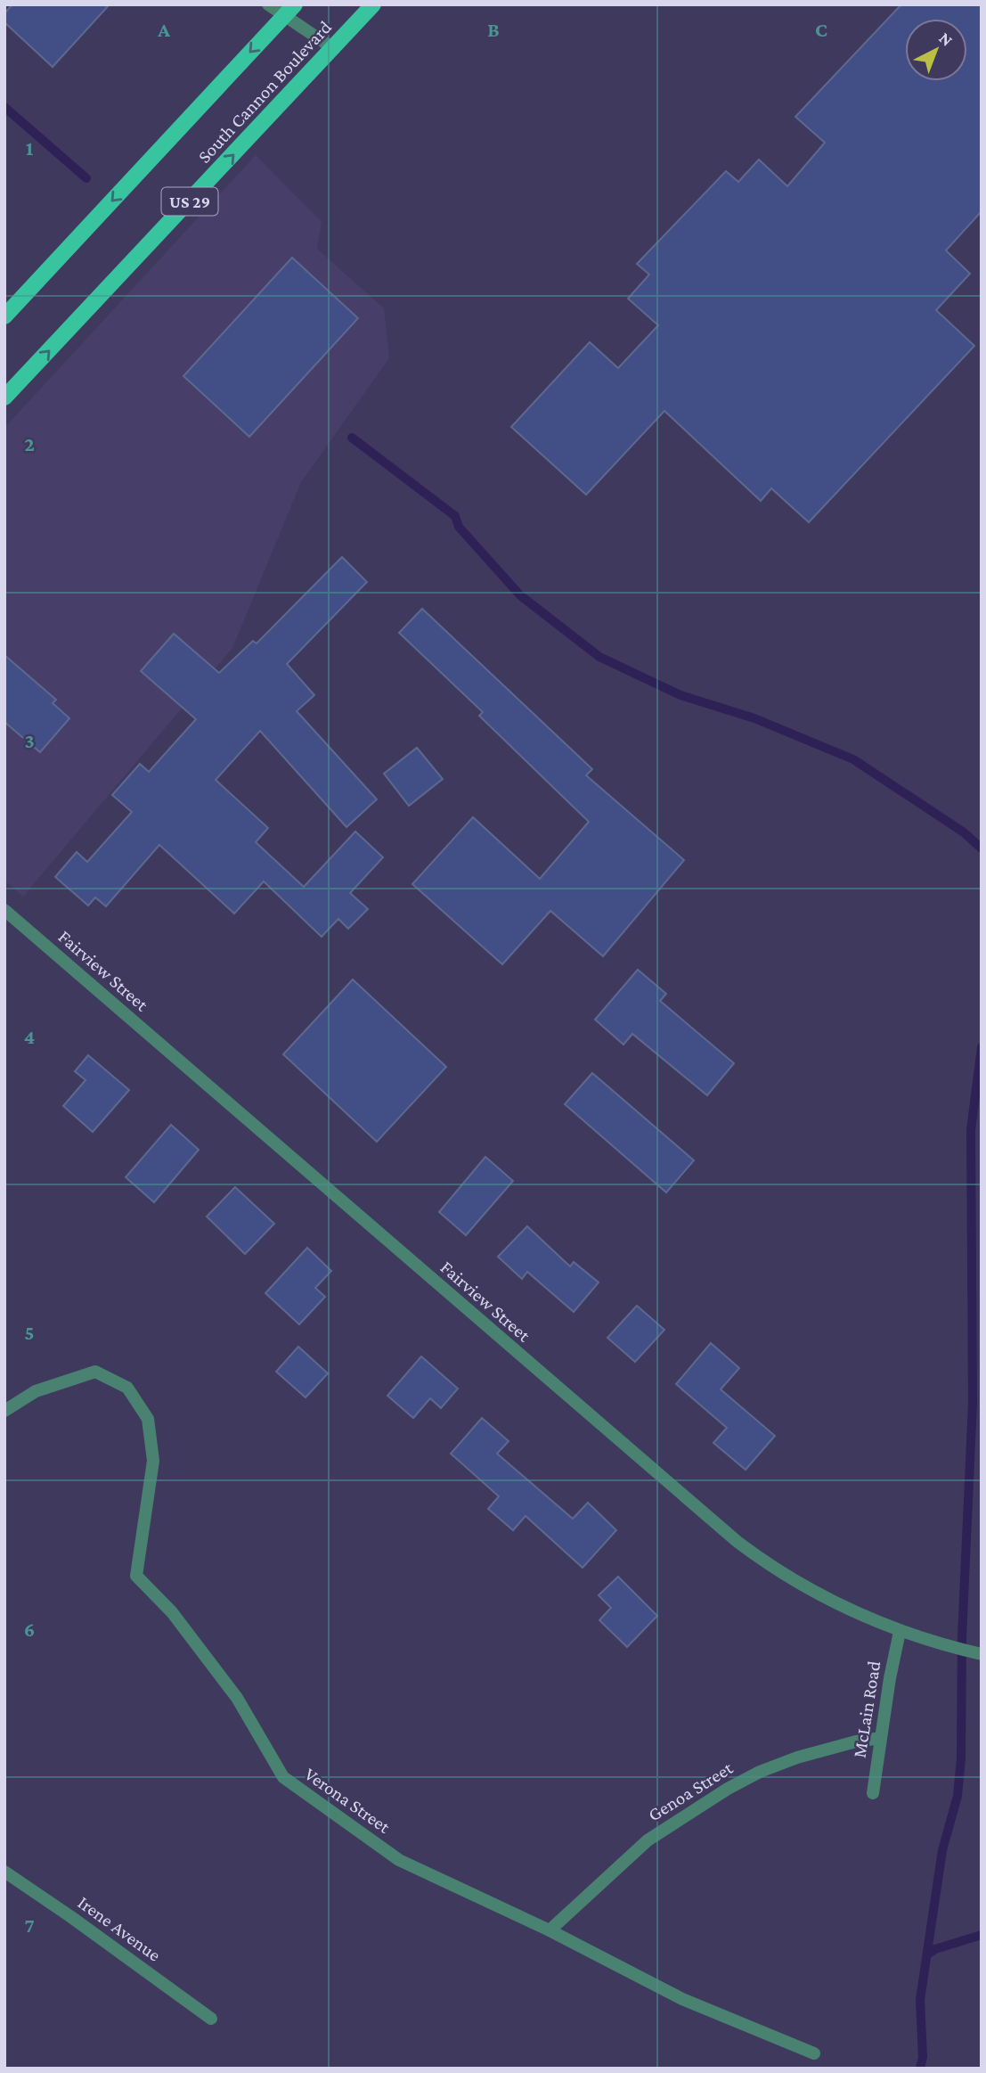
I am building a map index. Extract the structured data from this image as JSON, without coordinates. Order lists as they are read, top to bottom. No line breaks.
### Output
{"streets":{"main road":["South Cannon Boulevard","US 29"],"street":["Fairview Street","McLain Road","Genoa Street","Verona Street","Irene Avenue"]},"crossings":[["Fairview Street","McLain Road"],["McLain Road","Genoa Street"],["Genoa Street","Verona Street"]],"north":"top right","grid":{"columns":["A","B","C"],"rows":["1","2","3","4","5","6","7"]}}
